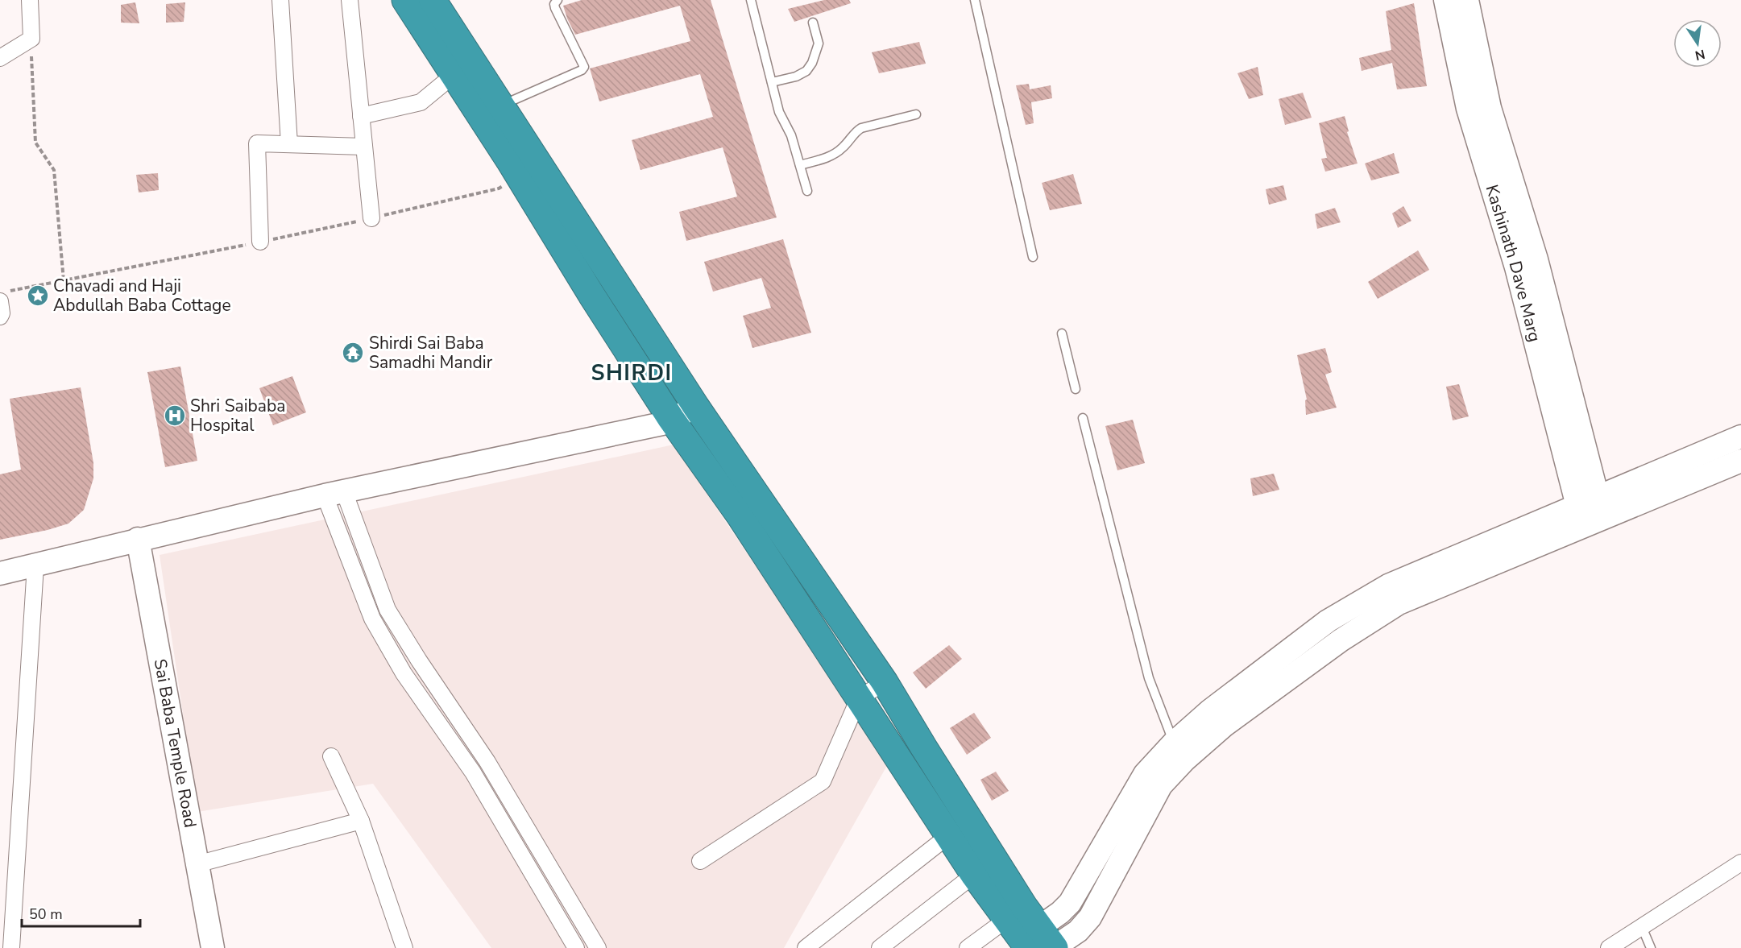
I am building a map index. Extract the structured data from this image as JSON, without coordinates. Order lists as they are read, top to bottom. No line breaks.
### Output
{"streets":{"street":["Kashinath Dave Marg","Sai Baba Temple Road"]},"districts":["SHIRDI"],"places":{"place":["Chavadi and Haji Abdullah Baba Cottage"],"temple":["Shirdi Sai Baba Samadhi Mandir"],"hospital":["Shri Saibaba Hospital"]},"scale_bar":"50 m","north":"bottom"}
